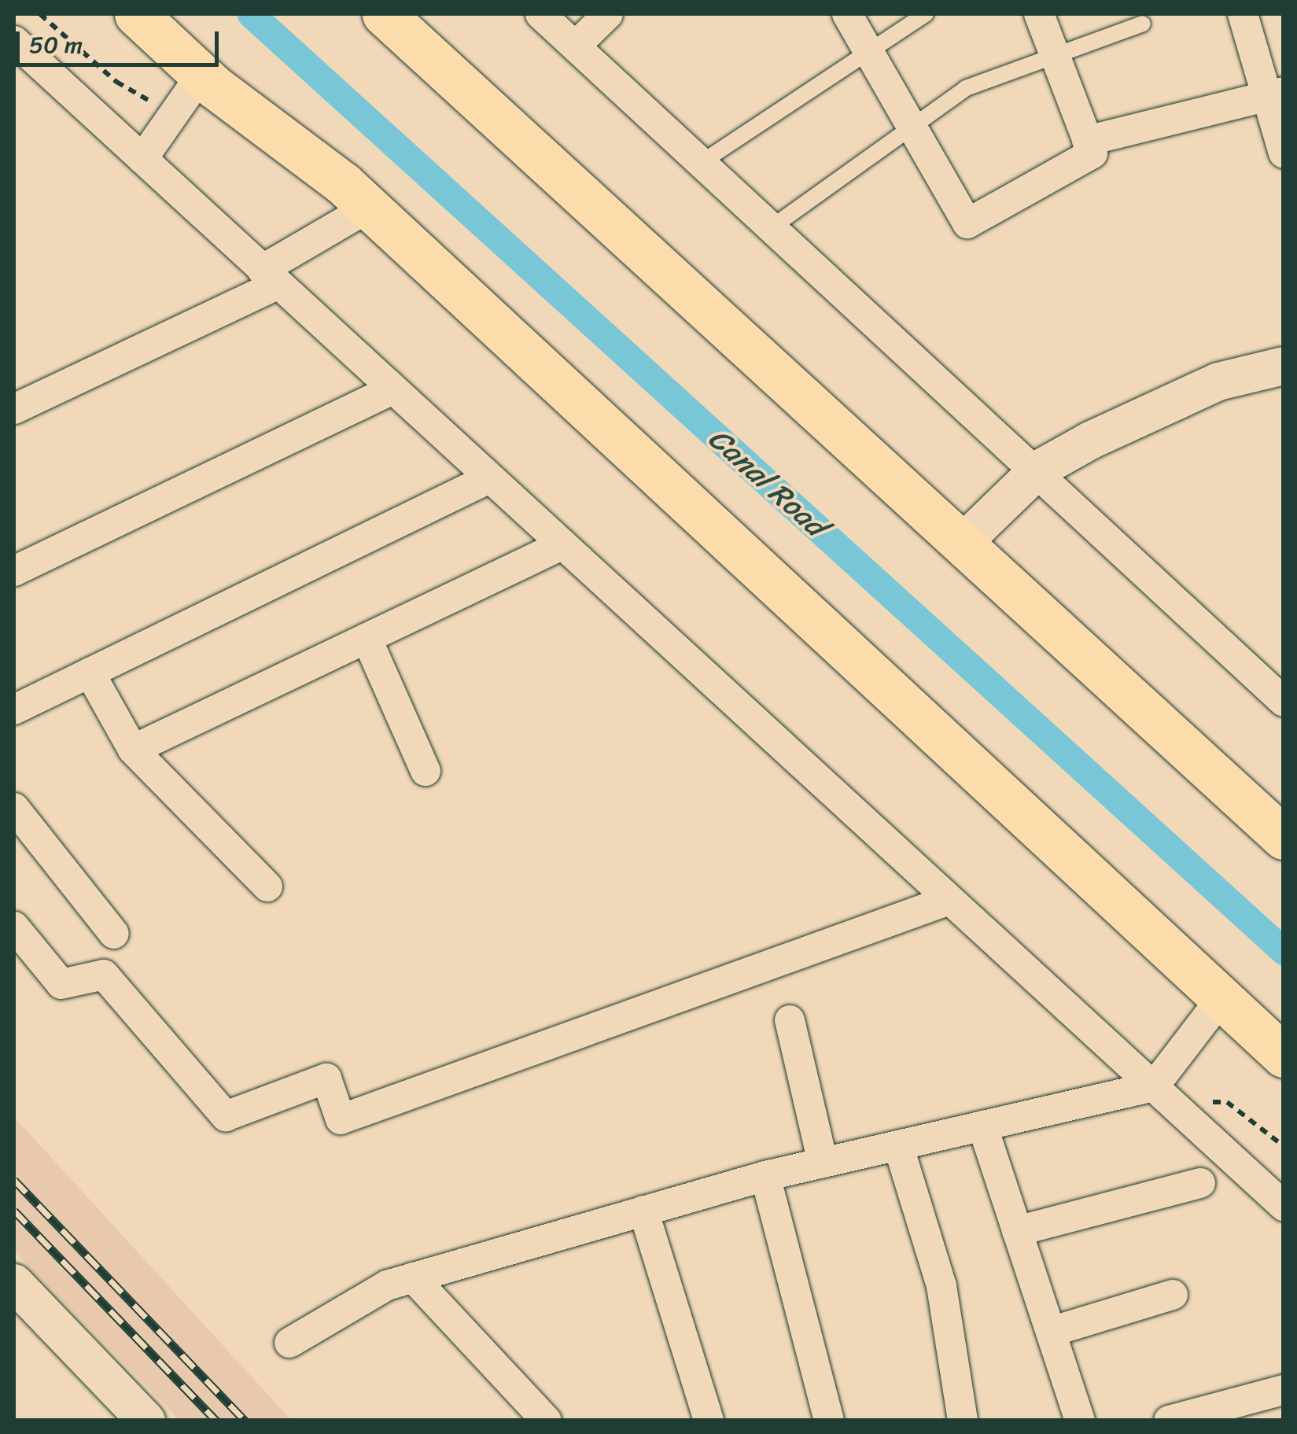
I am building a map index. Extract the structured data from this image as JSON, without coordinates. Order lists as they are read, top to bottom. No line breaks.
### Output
{"water":["Canal Road"],"scale_bar":"50 m"}
